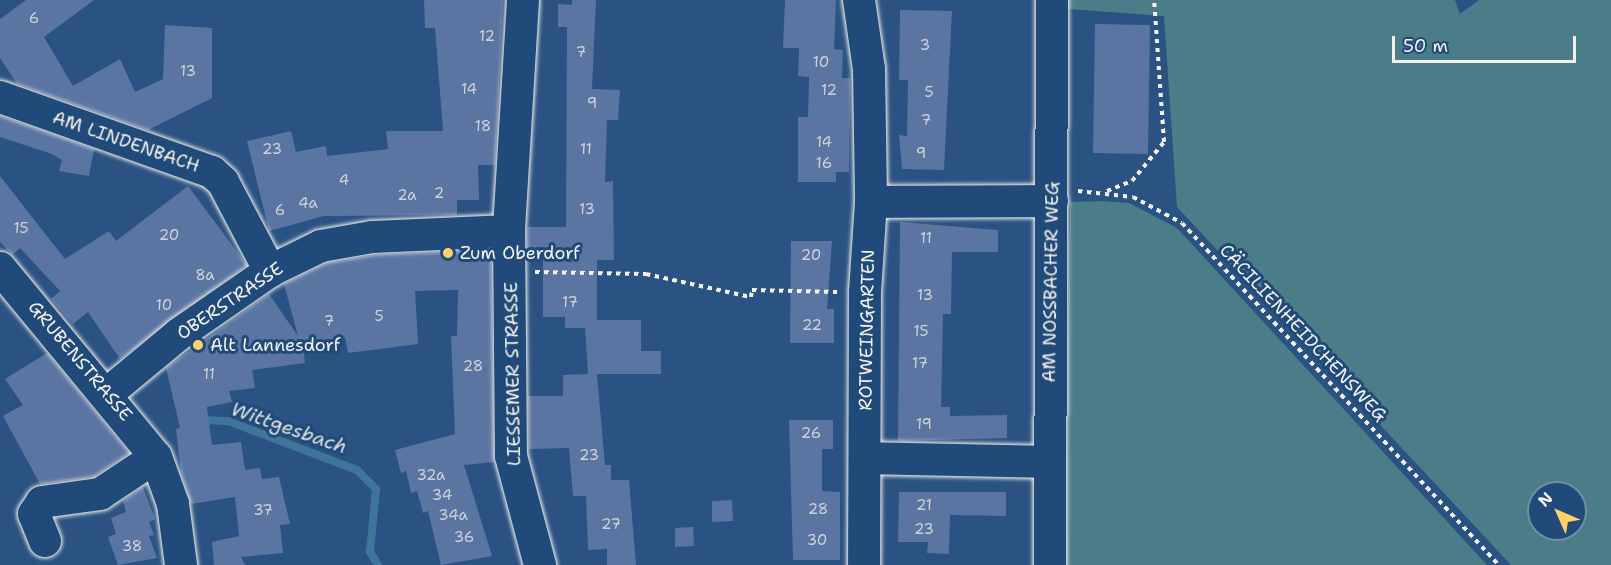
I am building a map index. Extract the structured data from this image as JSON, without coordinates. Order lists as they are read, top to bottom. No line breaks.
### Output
{"streets":{"street":["AM LINDENBACH","AM NOSSBACHER WEG","OBERSTRASSE","ROTWEINGARTEN","GRUBENSTRASSE","LIESSEMER STRASSE"],"path":["CÄCILIENHEIDCHENSWEG"]},"crossings":[["AM LINDENBACH","OBERSTRASSE"],["AM NOSSBACHER WEG","CÄCILIENHEIDCHENSWEG"],["OBERSTRASSE","GRUBENSTRASSE"],["OBERSTRASSE","LIESSEMER STRASSE"]],"water":["Wittgesbach"],"places":["Zum Oberdorf","Alt Lannesdorf"],"house_numbers":["6","12","3","7","10","13","14","12","5","9","7","18","14","23","11","9","16","4","2","2a","4a","13","6","15","20","11","20","8a","13","17","10","5","7","22","15","17","28","11","19","26","23","32a","34","21","28","37","34a","27","23","36","30","38"],"scale_bar":"50 m","north":"top left"}
